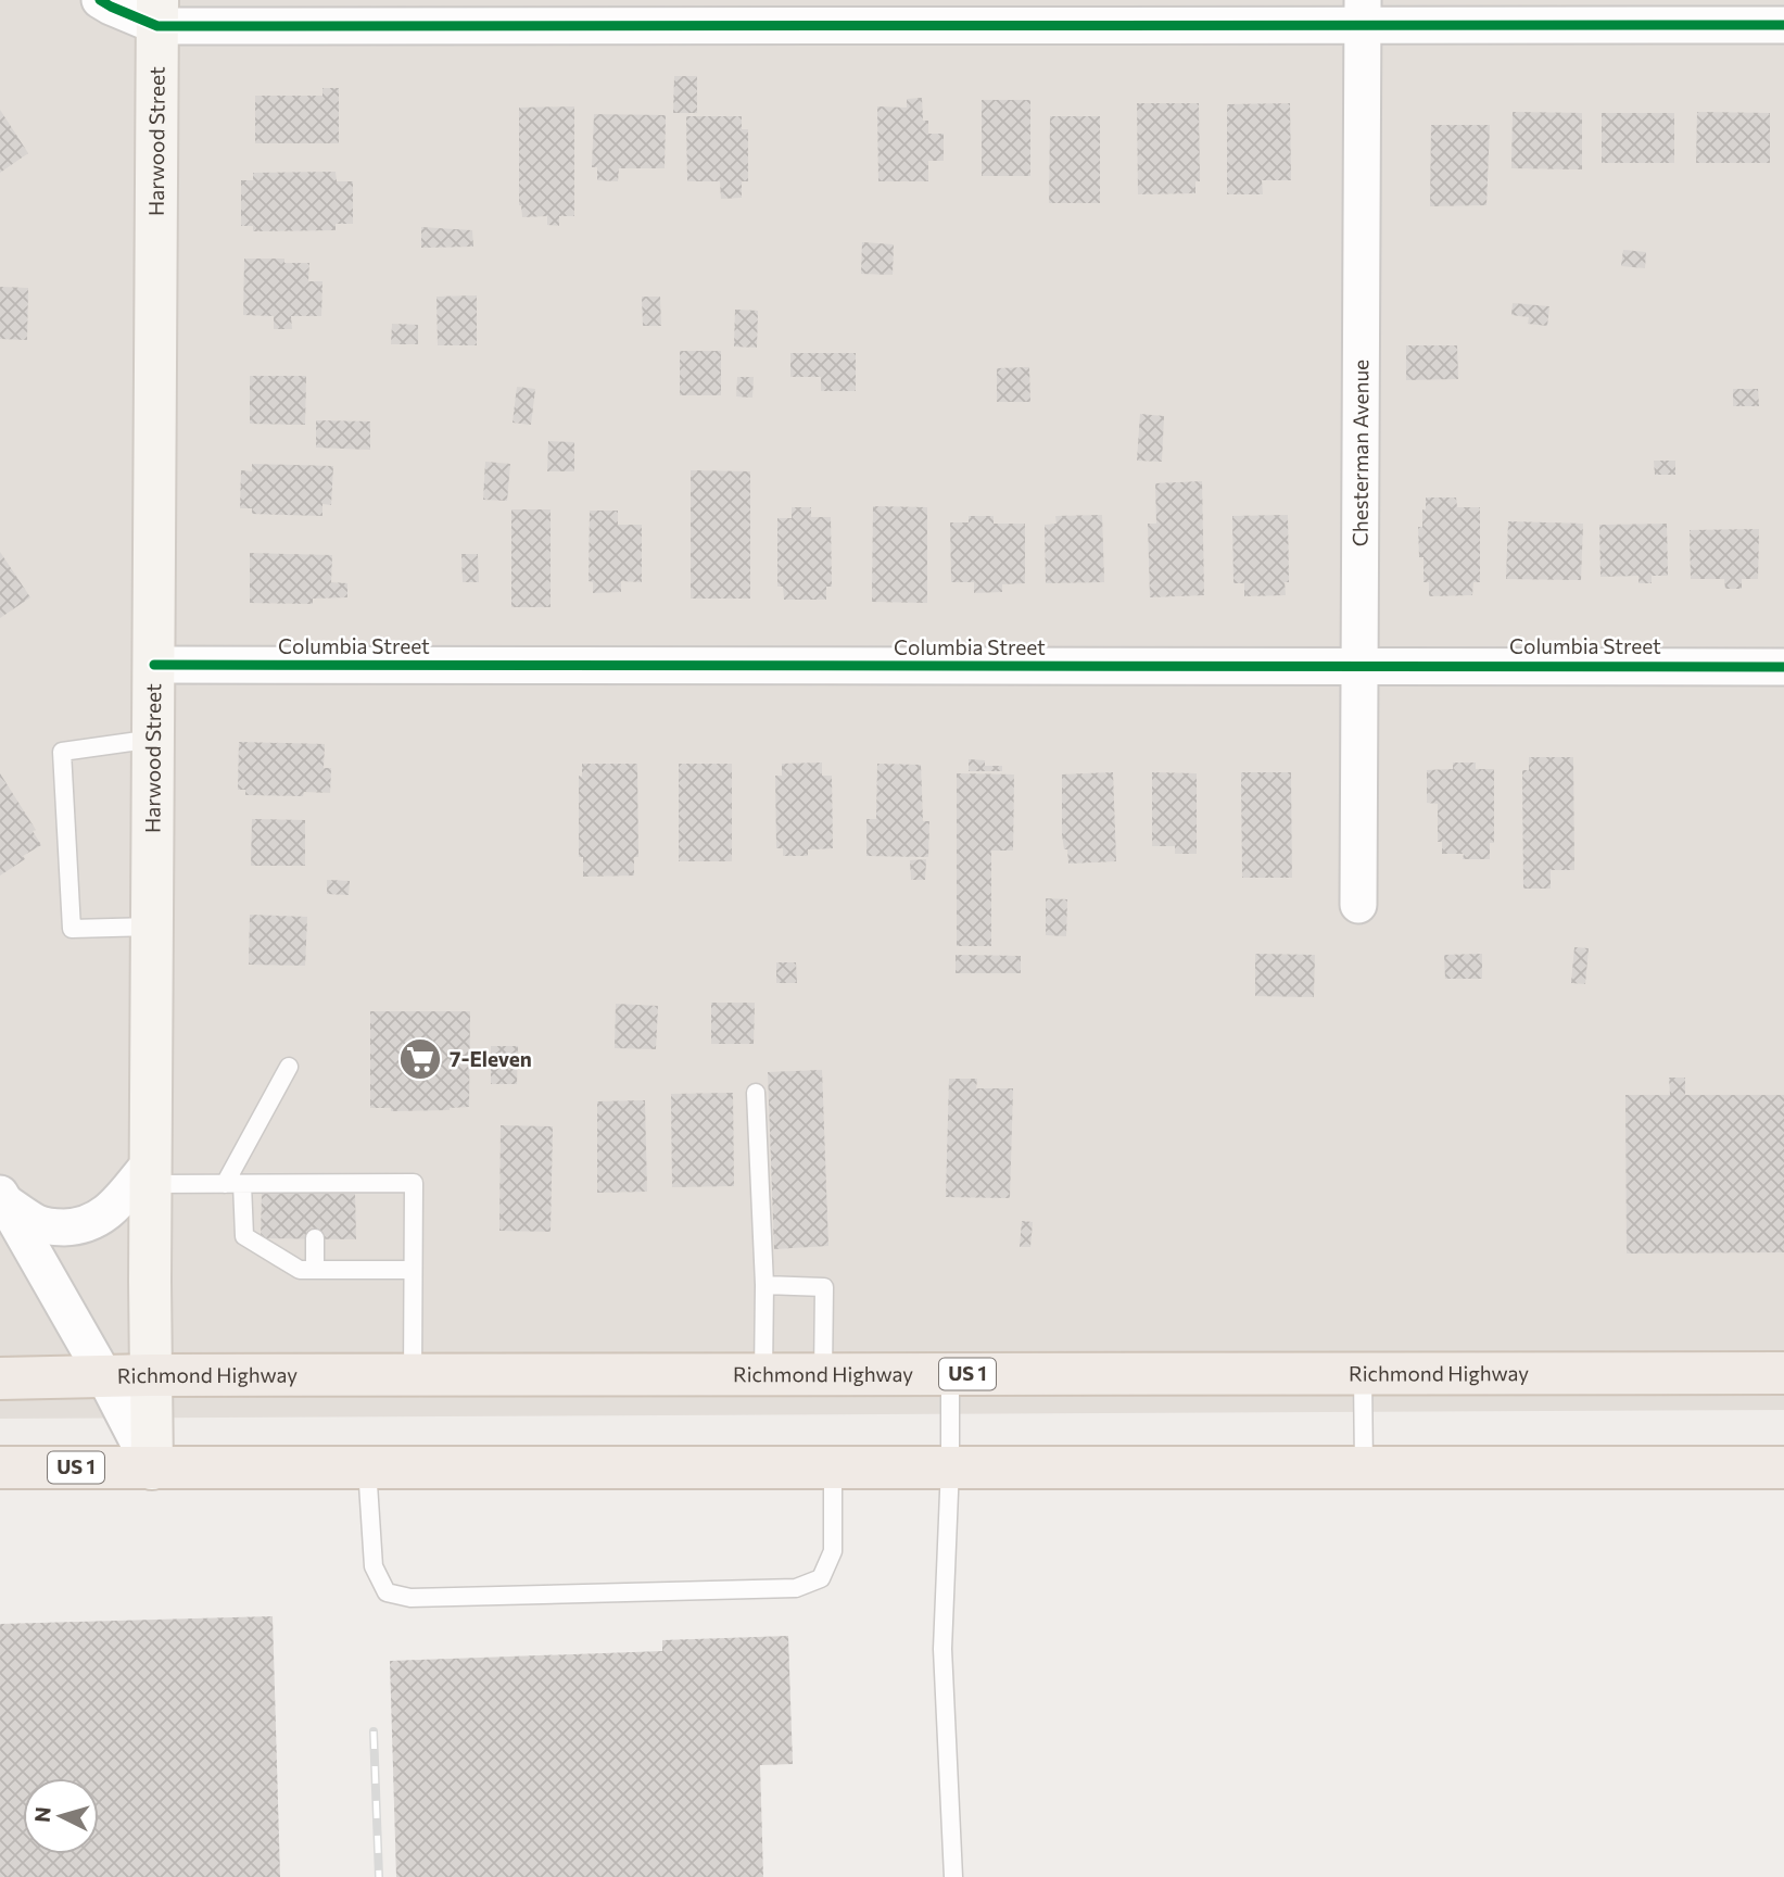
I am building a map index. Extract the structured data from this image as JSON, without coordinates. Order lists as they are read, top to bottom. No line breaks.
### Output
{"streets":{"main road":["Richmond Highway","US 1"],"street":["Harwood Street","Chesterman Avenue","Columbia Street"]},"crossings":[["Harwood Street","Columbia Street"],["Harwood Street","Richmond Highway"],["Harwood Street","US 1"],["Chesterman Avenue","Columbia Street"]],"places":{"supermarket":["7-Eleven"]},"north":"left"}
